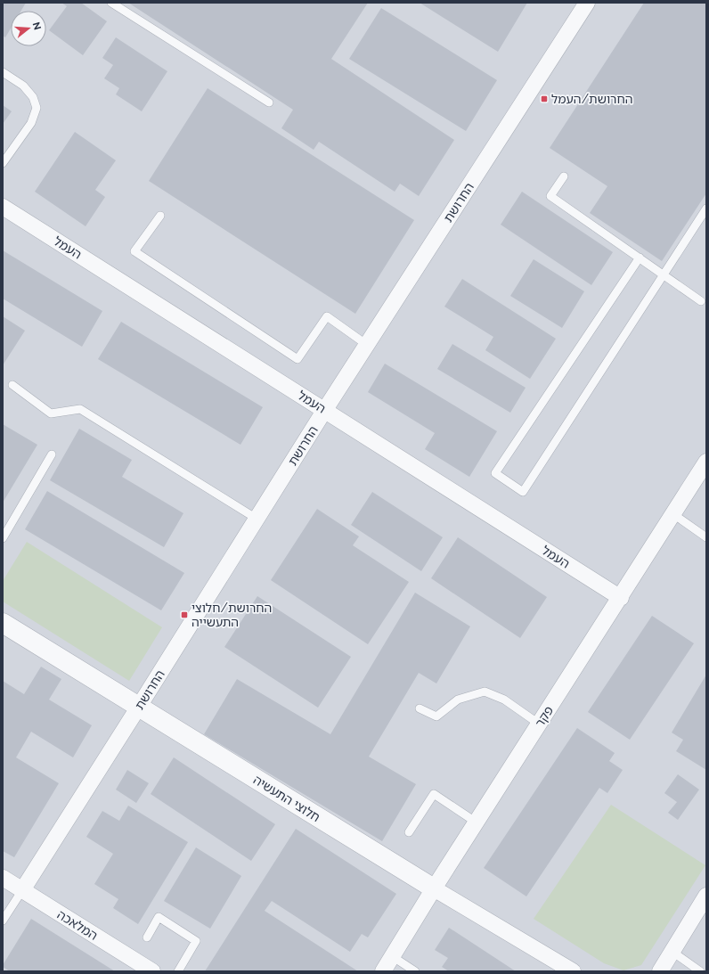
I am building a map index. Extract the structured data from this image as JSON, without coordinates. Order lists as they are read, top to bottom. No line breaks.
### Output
{"streets":{"street":["החרושת","העמל","פקר","חלוצי התעשיה","המלאכה"]},"crossings":[["החרושת","העמל"],["החרושת","חלוצי התעשיה"],["החרושת","המלאכה"],["העמל","פקר"],["פקר","חלוצי התעשיה"]],"places":{"transit":["החרושת/העמל","החרושת/חלוצי התעשייה"]},"north":"right"}
